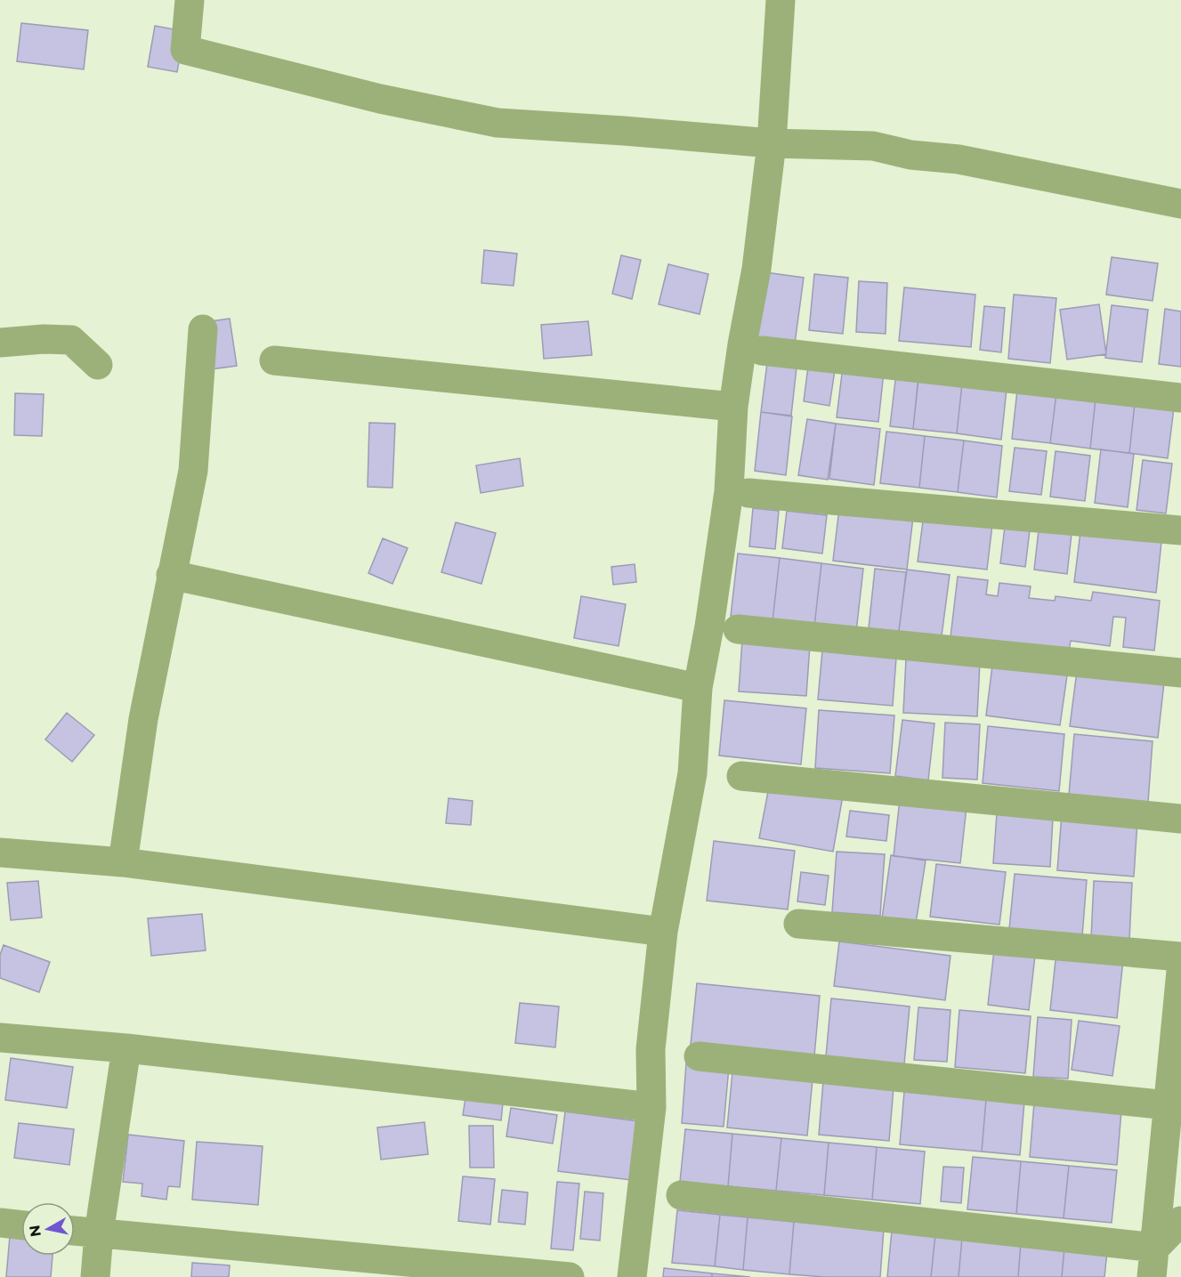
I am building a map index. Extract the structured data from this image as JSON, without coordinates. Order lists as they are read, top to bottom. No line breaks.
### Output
{"north":"left"}
